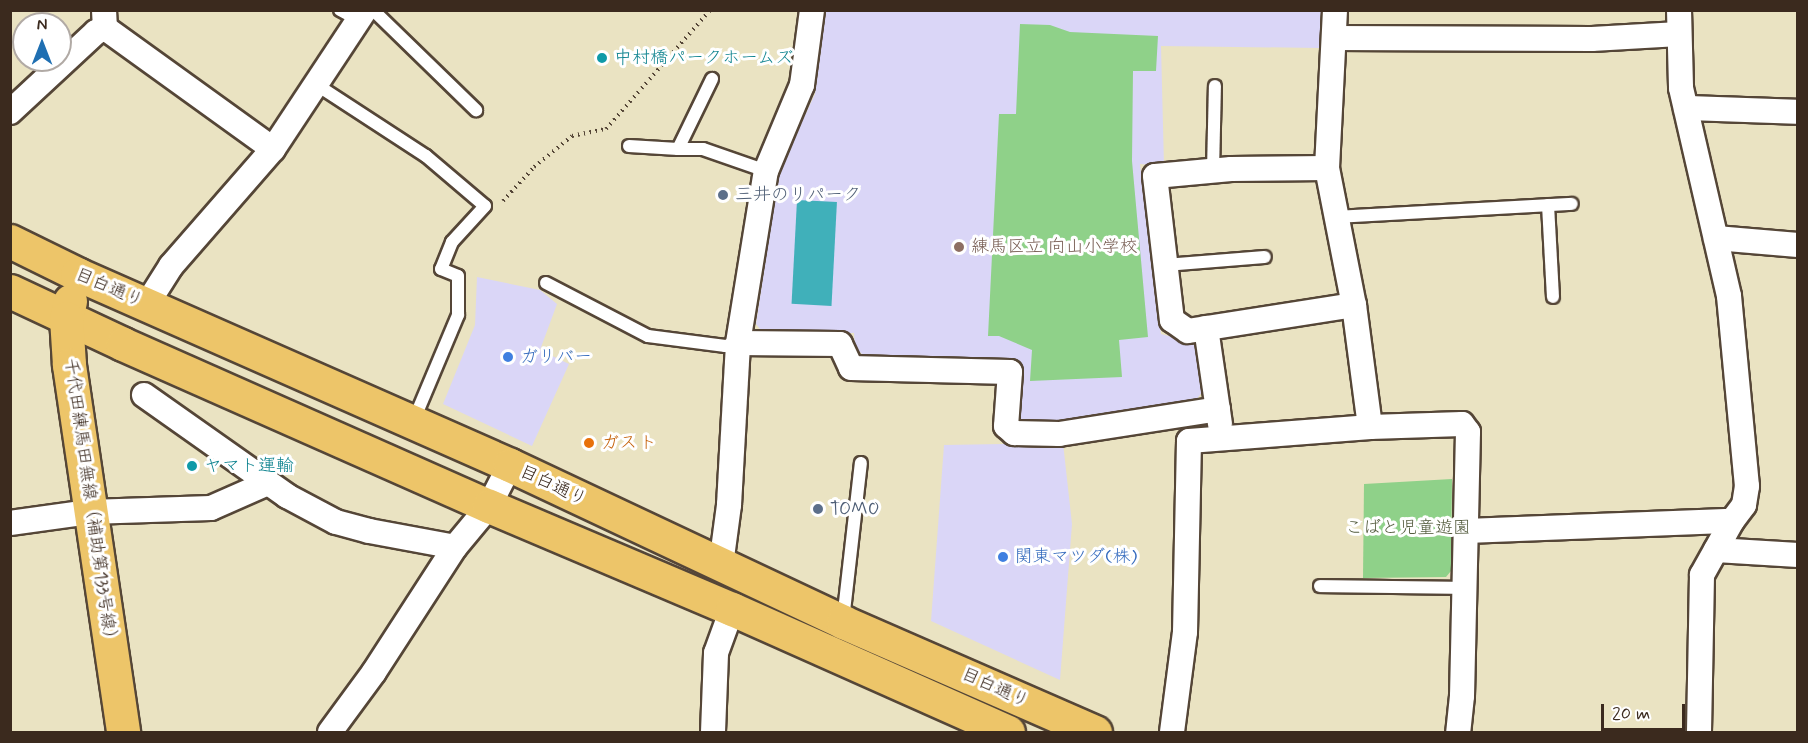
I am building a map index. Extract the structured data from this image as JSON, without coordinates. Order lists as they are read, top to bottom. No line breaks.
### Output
{"streets":{"main road":["目白通り","千代田練馬田無線（補助第133号線）"]},"crossings":[["目白通り","千代田練馬田無線（補助第133号線）"]],"parks":["こばと児童遊園"],"places":["中村橋パークホームズ","三井のリパーク","練馬区立 向山小学校","ガリバー","ガスト","ヤマト運輸","TOMO","関東マツダ(株)"],"scale_bar":"20 m","north":"top"}
